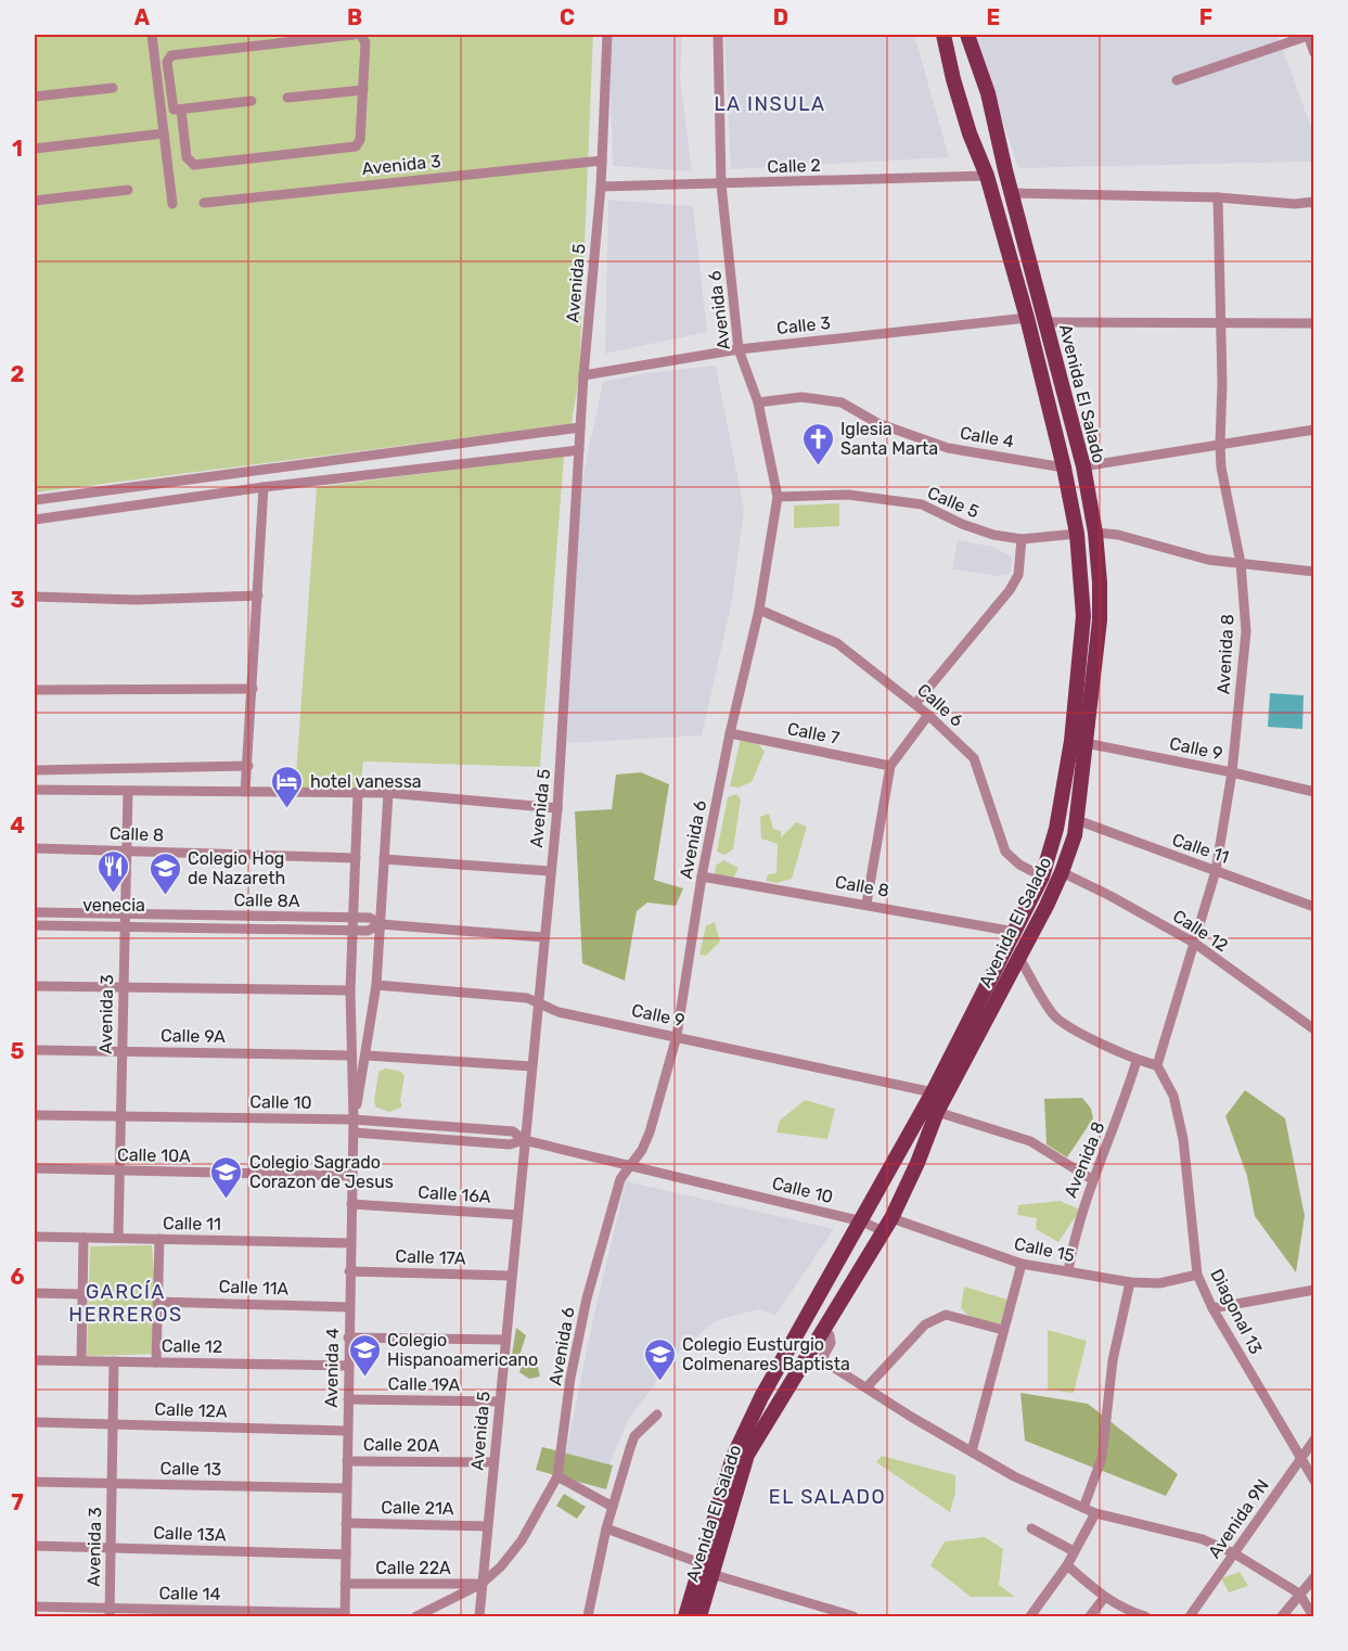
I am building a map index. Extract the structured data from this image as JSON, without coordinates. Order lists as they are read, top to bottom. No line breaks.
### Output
{"streets":{"main road":["Avenida El Salado"],"street":["Avenida 3","Calle 2","Avenida 5","Avenida 6","Calle 3","Calle 4","Calle 5","Avenida 8","Calle 6","Calle 7","Calle 9","Calle 8","Calle 11","Calle 8A","Calle 12","Calle 9A","Calle 10","Calle 10A","Calle 16A","Calle 15","Calle 17A","Calle 11A","Diagonal 13","Avenida 4","Calle 19A","Calle 12A","Calle 20A","Calle 13","Calle 21A","Avenida 9N","Calle 13A","Calle 22A","Calle 14"]},"crossings":[["Avenida 3","Avenida 5"],["Avenida 3","Calle 8"],["Avenida 3","Calle 11"],["Avenida 3","Calle 8A"],["Avenida 3","Calle 12"],["Avenida 3","Calle 9A"],["Avenida 3","Calle 10"],["Avenida 3","Calle 10A"],["Avenida 3","Calle 12A"],["Avenida 3","Calle 13"],["Avenida 3","Calle 13A"],["Avenida 3","Calle 14"],["Calle 2","Avenida 5"],["Calle 2","Avenida 6"],["Calle 2","Avenida El Salado"],["Avenida 5","Avenida 6"],["Avenida 5","Calle 3"],["Avenida 5","Calle 9"],["Avenida 5","Calle 8A"],["Avenida 5","Calle 10"],["Avenida 5","Calle 16A"],["Avenida 5","Calle 17A"],["Avenida 5","Calle 19A"],["Avenida 5","Calle 20A"],["Avenida 5","Calle 21A"],["Avenida 5","Calle 22A"],["Avenida 6","Calle 3"],["Avenida 6","Calle 4"],["Avenida 6","Calle 5"],["Avenida 6","Calle 6"],["Avenida 6","Calle 7"],["Avenida 6","Calle 9"],["Avenida 6","Calle 8"],["Avenida 6","Calle 10"],["Avenida 6","Calle 22A"],["Calle 3","Avenida El Salado"],["Avenida El Salado","Calle 4"],["Avenida El Salado","Calle 5"],["Avenida El Salado","Calle 6"],["Avenida El Salado","Calle 9"],["Avenida El Salado","Calle 8"],["Avenida El Salado","Calle 11"],["Avenida El Salado","Calle 12"],["Avenida El Salado","Calle 10"],["Avenida El Salado","Calle 15"],["Avenida 8","Calle 9"],["Avenida 8","Calle 11"],["Avenida 8","Calle 12"],["Avenida 8","Calle 15"],["Avenida 8","Diagonal 13"],["Calle 9","Avenida 4"],["Calle 8","Avenida 4"],["Calle 11","Avenida 4"],["Calle 8A","Avenida 4"],["Calle 12","Avenida 4"],["Calle 9A","Avenida 4"],["Calle 10","Avenida 4"],["Calle 10A","Avenida 4"],["Calle 16A","Avenida 4"],["Calle 15","Diagonal 13"],["Calle 17A","Avenida 4"],["Calle 11A","Avenida 4"],["Diagonal 13","Avenida 9N"],["Avenida 4","Calle 19A"],["Avenida 4","Calle 12A"],["Avenida 4","Calle 20A"],["Avenida 4","Calle 13"],["Avenida 4","Calle 21A"],["Avenida 4","Calle 13A"],["Avenida 4","Calle 22A"],["Avenida 4","Calle 14"]],"districts":["LA INSULA","GARCÍA HERREROS","EL SALADO"],"places":{"church":["Iglesia Santa Marta"],"hotel":["hotel vanessa"],"restaurant":["venecia"],"school or university":["Colegio Hog de Nazareth","Colegio Sagrado Corazon de Jesus","Colegio Hispanoamericano","Colegio Eusturgio Colmenares Baptista"]},"grid":{"columns":["A","B","C","D","E","F"],"rows":["1","2","3","4","5","6","7"]}}
